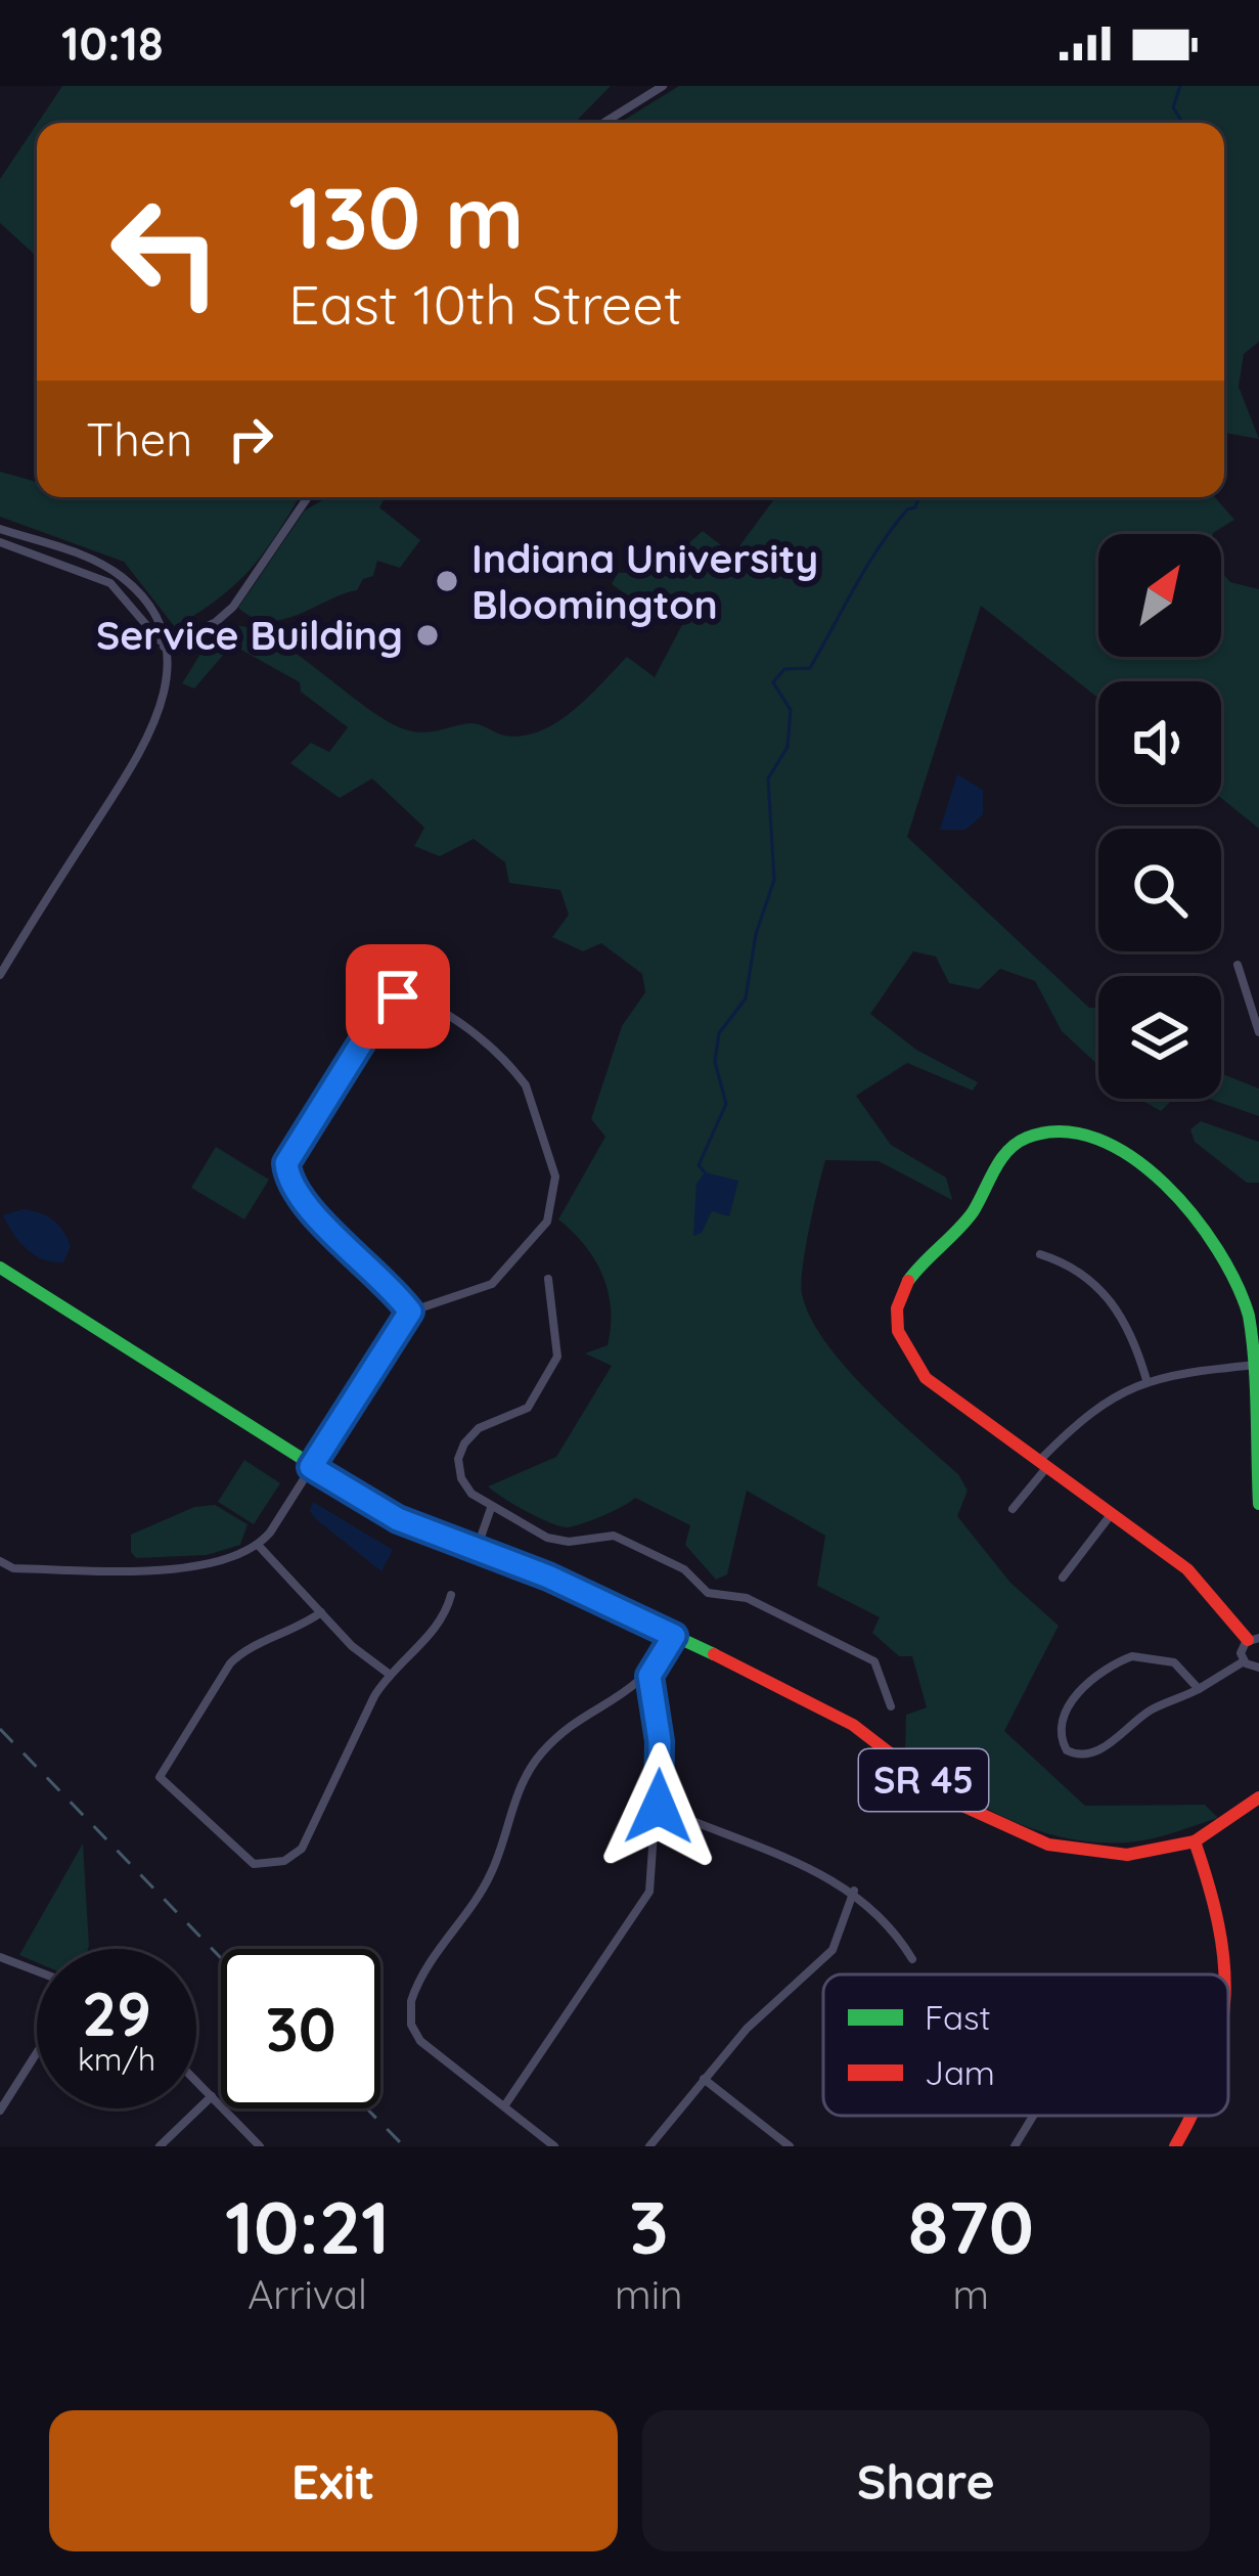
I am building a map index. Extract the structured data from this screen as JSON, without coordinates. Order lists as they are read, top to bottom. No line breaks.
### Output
{"streets":{"main road":["SR 45"]},"places":["Indiana University Bloomington","Service Building"],"legend":["Fast","Jam"],"north":"top right","page":{"status":"10:18","turn":["130 m","East 10th Street"],"then":"Then","speed":"29 km/h","limit":"30","eta":["10:21","Arrival","3","min","870","m"],"buttons":["Exit","Share"]}}
